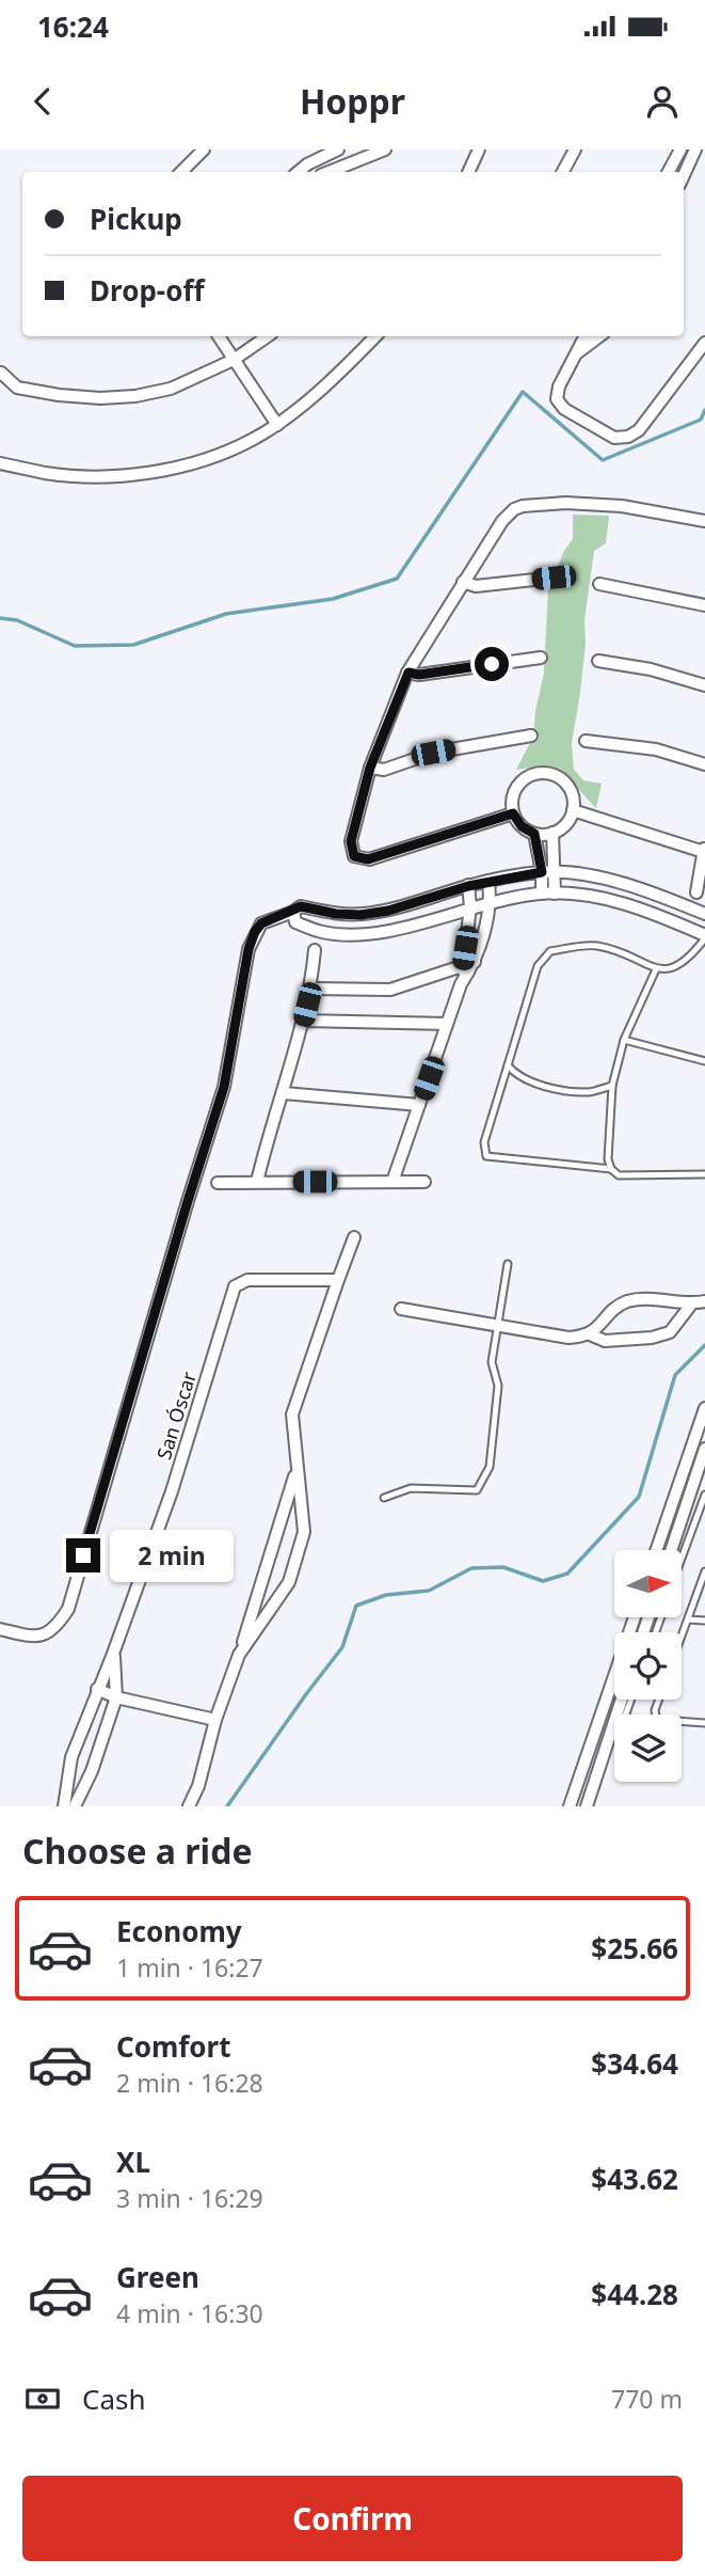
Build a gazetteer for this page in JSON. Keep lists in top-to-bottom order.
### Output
{
  "streets": {
    "street": ["San Óscar"]
  },
  "north": "right",
  "page": {
    "status": "16:24",
    "header": "Hoppr",
    "banner": ["Pickup", "Drop-off"],
    "bubble": "2 min",
    "heading": "Choose a ride",
    "list": [
      {
        "name": "Economy",
        "note": "1 min · 16:27",
        "value": "$25.66"
      },
      {
        "name": "Comfort",
        "note": "2 min · 16:28",
        "value": "$34.64"
      },
      {
        "name": "XL",
        "note": "3 min · 16:29",
        "value": "$43.62"
      },
      {
        "name": "Green",
        "note": "4 min · 16:30",
        "value": "$44.28"
      }
    ],
    "pay": ["Cash", "770 m"],
    "buttons": "Confirm"
  }
}
